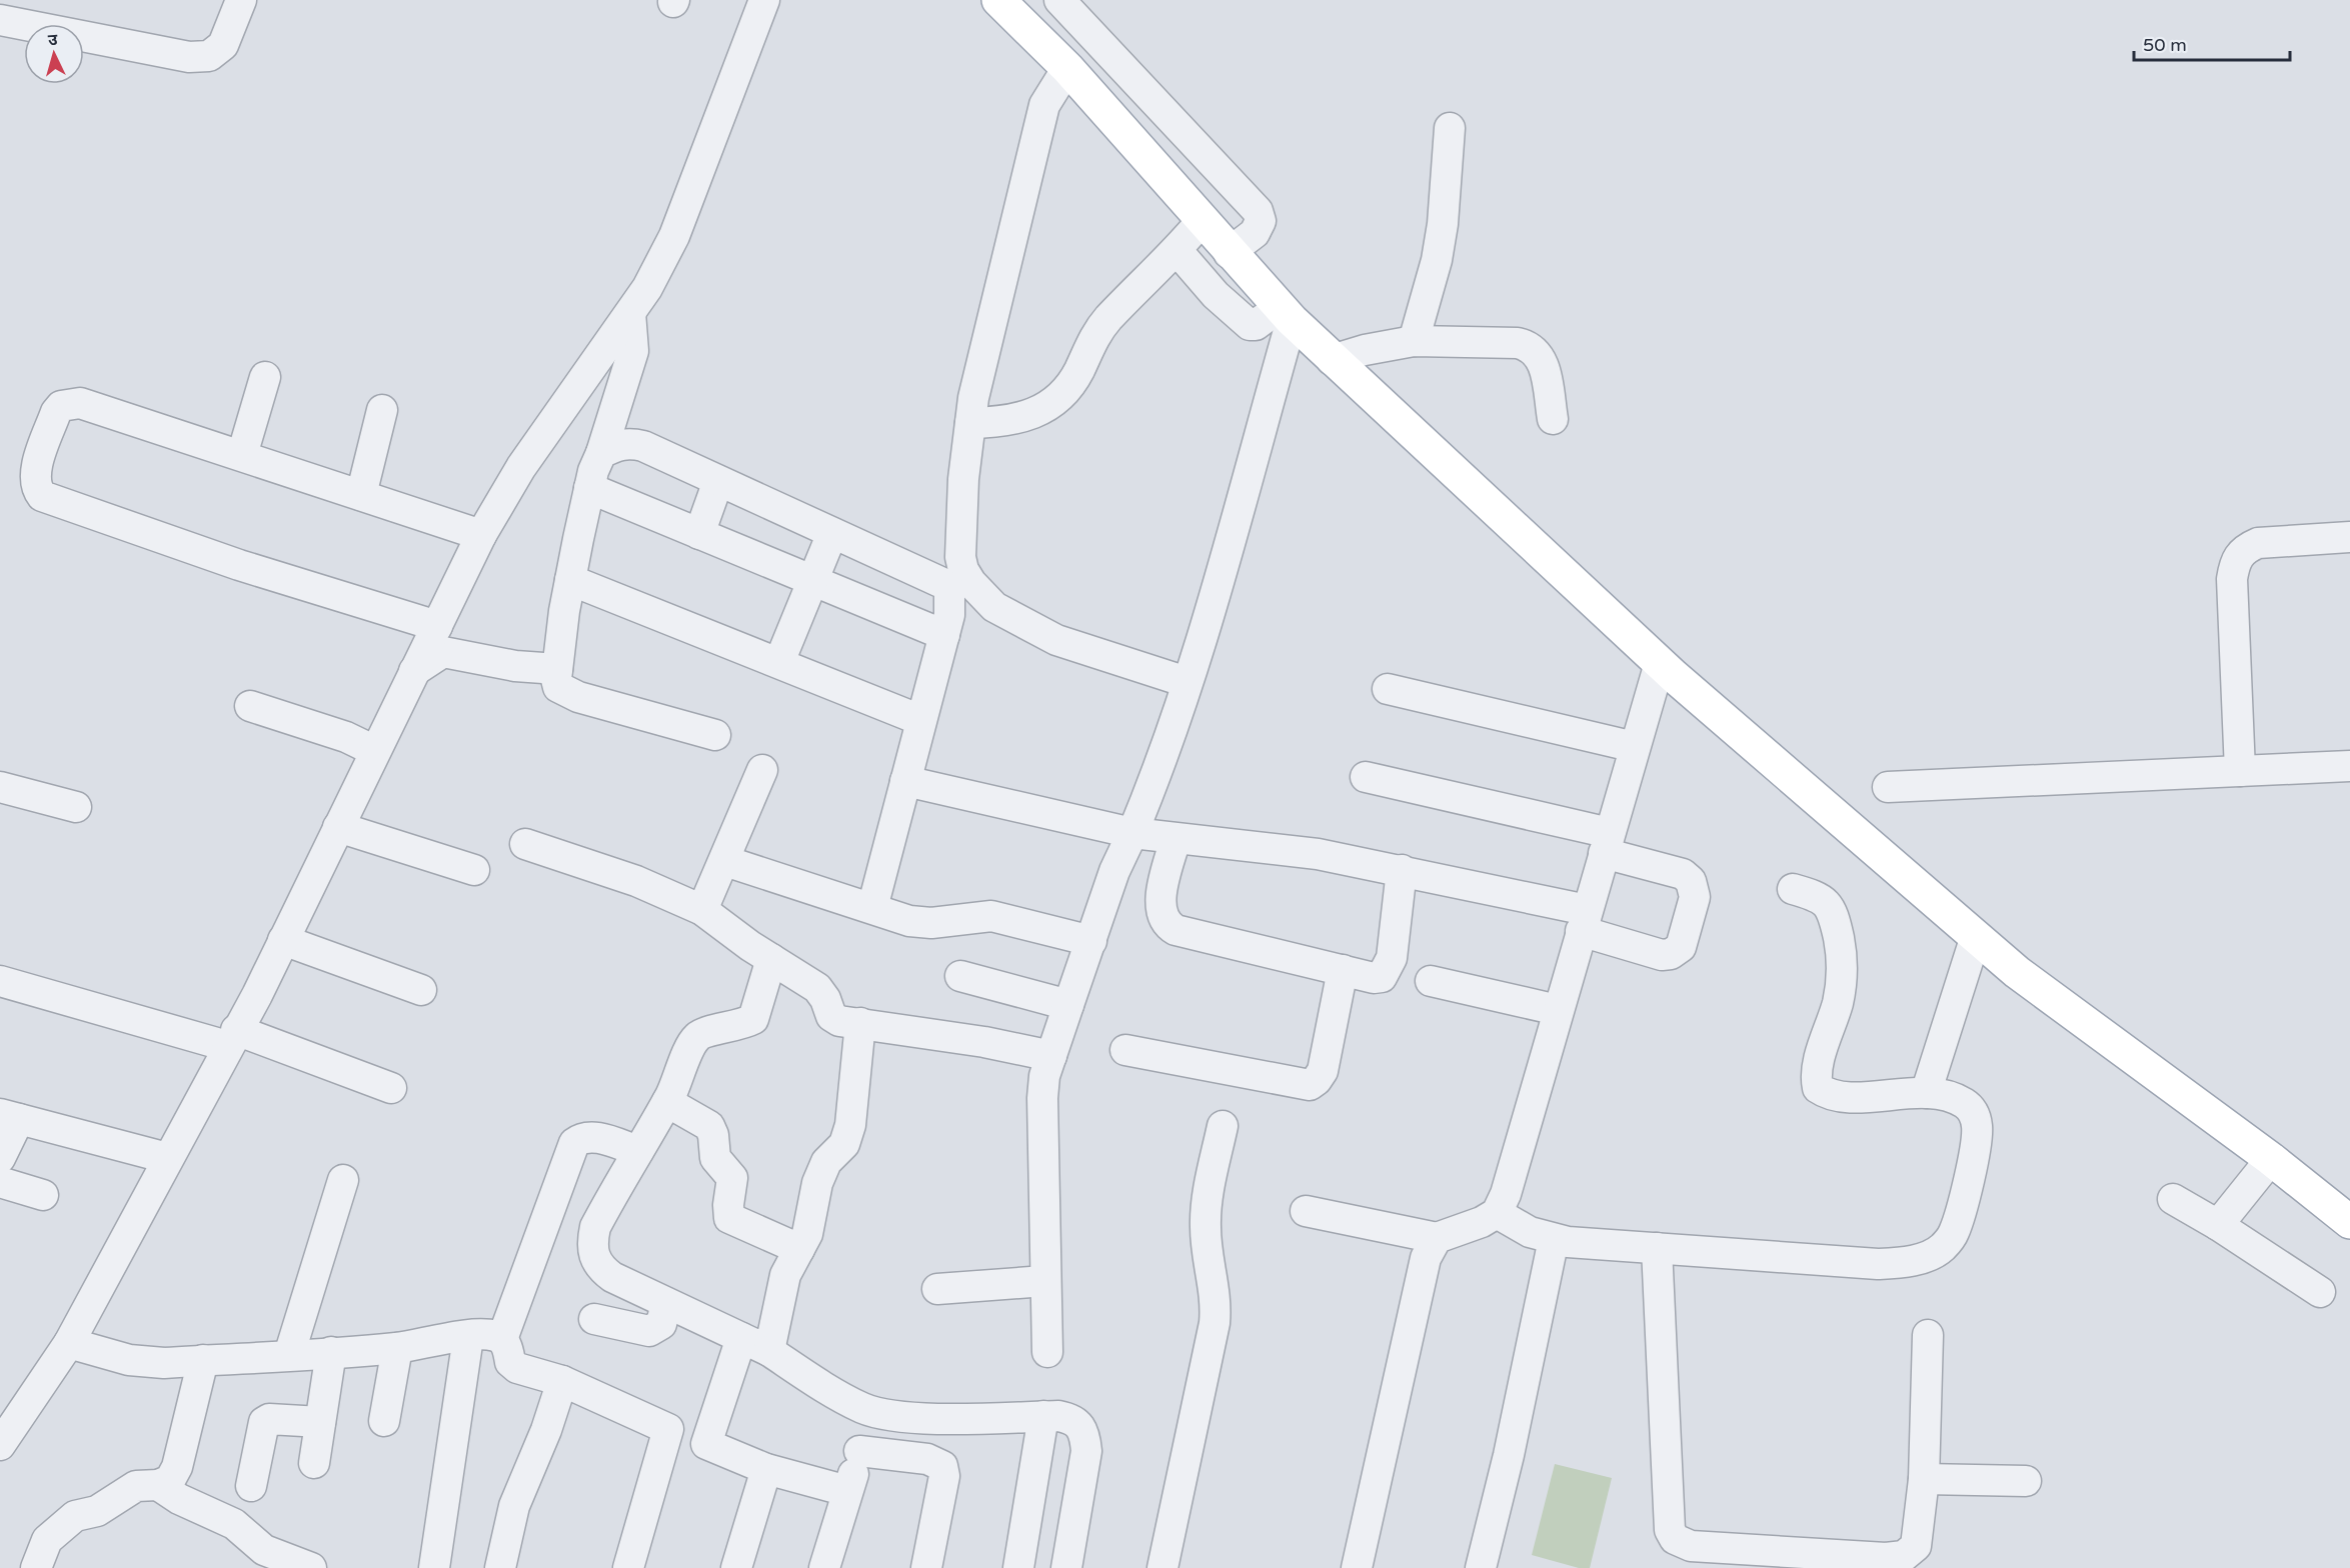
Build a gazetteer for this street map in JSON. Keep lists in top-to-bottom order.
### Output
{
  "scale_bar": "50 m",
  "north": "top"
}
